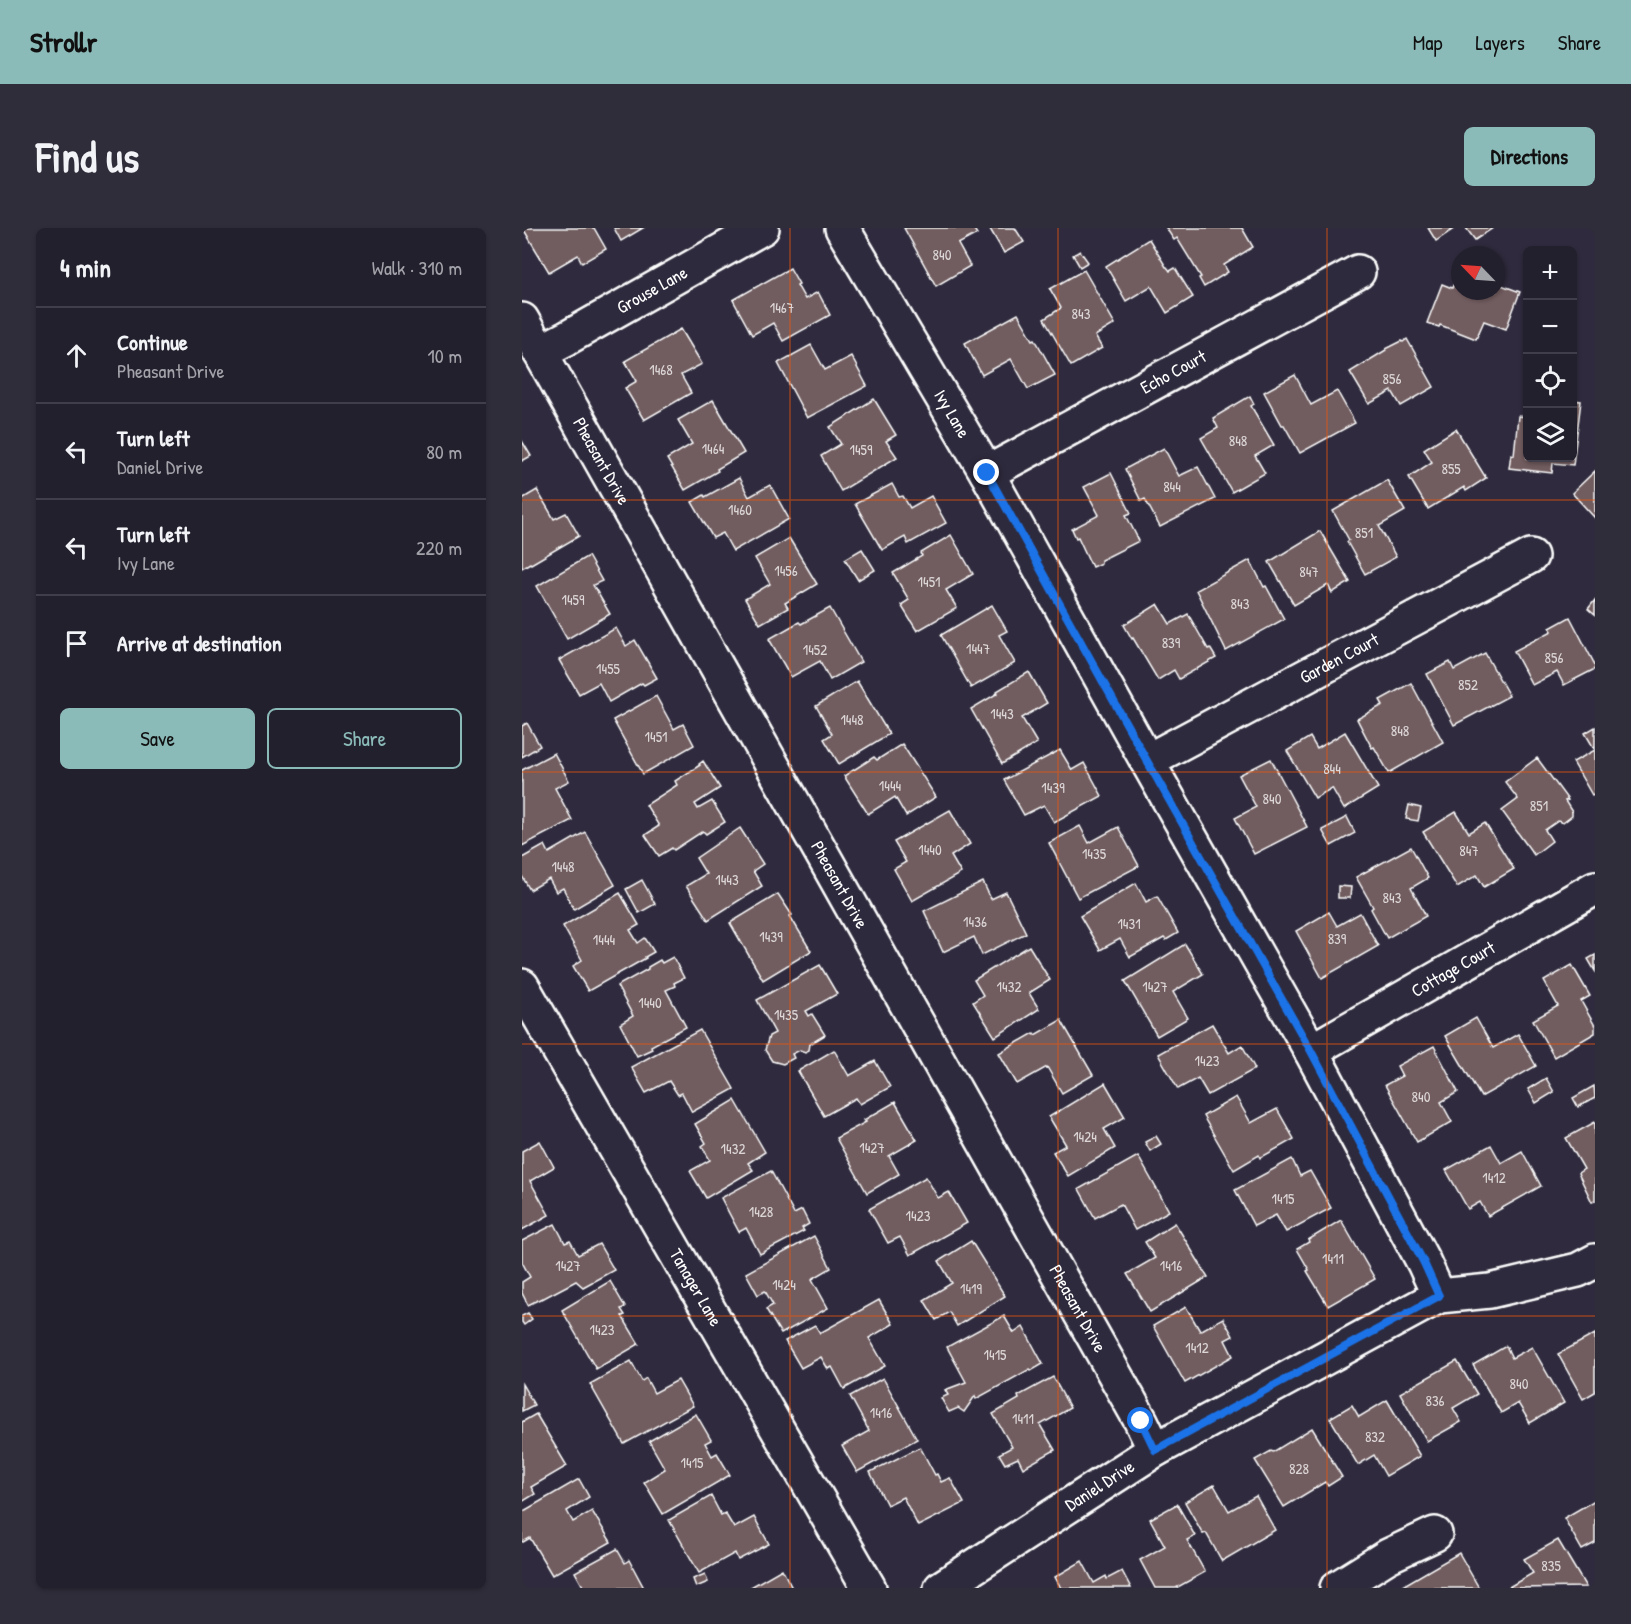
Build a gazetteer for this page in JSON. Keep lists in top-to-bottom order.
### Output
{
  "streets": {
    "street": [
      "Grouse Lane",
      "Echo Court",
      "Ivy Lane",
      "Pheasant Drive",
      "Garden Court",
      "Cottage Court",
      "Tanager Lane",
      "Daniel Drive"
    ]
  },
  "crossings": [
    ["Grouse Lane", "Pheasant Drive"],
    ["Echo Court", "Ivy Lane"],
    ["Ivy Lane", "Garden Court"],
    ["Ivy Lane", "Cottage Court"],
    ["Ivy Lane", "Daniel Drive"],
    ["Pheasant Drive", "Daniel Drive"]
  ],
  "house_numbers": [
    "840",
    "1467",
    "843",
    "1468",
    "856",
    "848",
    "1464",
    "1459",
    "855",
    "844",
    "1460",
    "851",
    "1456",
    "847",
    "1451",
    "1459",
    "843",
    "839",
    "1447",
    "1452",
    "856",
    "1455",
    "852",
    "1443",
    "1448",
    "848",
    "1451",
    "844",
    "1444",
    "1439",
    "840",
    "851",
    "1440",
    "847",
    "1435",
    "1448",
    "1443",
    "843",
    "1436",
    "1431",
    "1439",
    "839",
    "1444",
    "1432",
    "1427",
    "1440",
    "1435",
    "1423",
    "840",
    "1424",
    "1427",
    "1432",
    "1412",
    "1415",
    "1428",
    "1423",
    "1411",
    "1427",
    "1416",
    "1424",
    "1419",
    "1423",
    "1412",
    "1415",
    "840",
    "836",
    "1416",
    "1411",
    "832",
    "1415",
    "828",
    "835"
  ],
  "north": "top left",
  "page": {
    "header": "Strollr",
    "nav": ["Map", "Layers", "Share"],
    "buttons": [
      "Directions",
      ["Save", "Share"]
    ],
    "title": "Find us",
    "heading": ["4 min", "Walk · 310 m"],
    "map_buttons": ["+", "−"],
    "list": [
      ["Continue", "Pheasant Drive", "10 m"],
      ["Turn left", "Daniel Drive", "80 m"],
      ["Turn left", "Ivy Lane", "220 m"],
      "Arrive at destination"
    ]
  }
}
